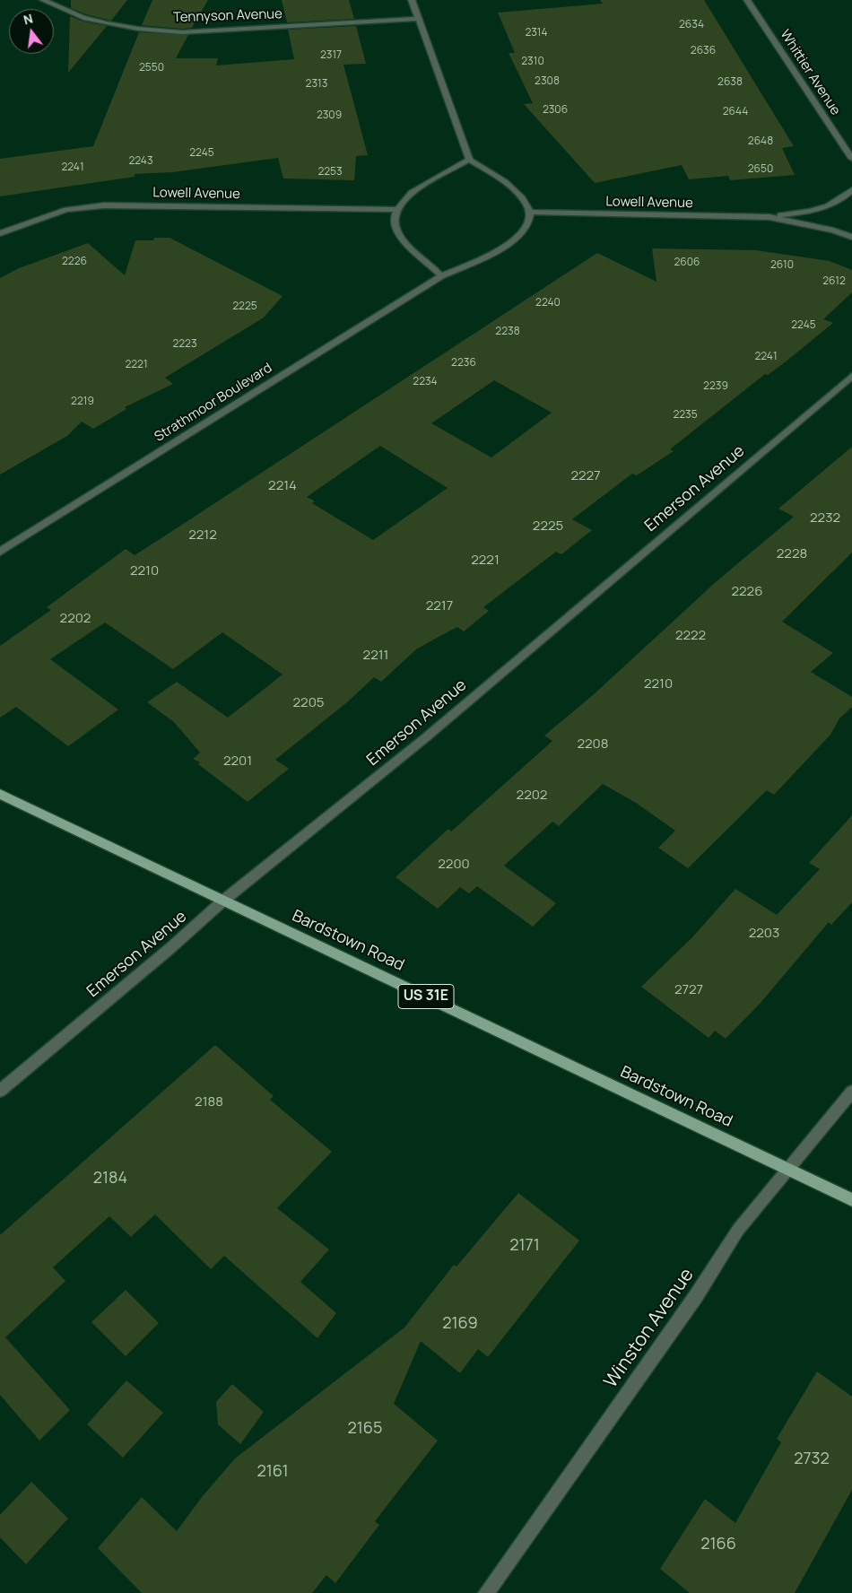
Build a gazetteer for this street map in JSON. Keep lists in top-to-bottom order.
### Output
{
  "streets": {
    "main road": ["Bardstown Road", "US 31E"],
    "street": [
      "Tennyson Avenue",
      "Whittier Avenue",
      "Lowell Avenue",
      "Strathmoor Boulevard",
      "Emerson Avenue",
      "Winston Avenue"
    ]
  },
  "crossings": [
    ["Lowell Avenue", "Strathmoor Boulevard"],
    ["Emerson Avenue", "Bardstown Road"],
    ["Bardstown Road", "Winston Avenue"]
  ],
  "house_numbers": [
    "2634",
    "2314",
    "2636",
    "2317",
    "2310",
    "2550",
    "2308",
    "2638",
    "2313",
    "2306",
    "2644",
    "2309",
    "2648",
    "2245",
    "2243",
    "2241",
    "2650",
    "2253",
    "2226",
    "2606",
    "2610",
    "2612",
    "2240",
    "2225",
    "2245",
    "2238",
    "2223",
    "2241",
    "2236",
    "2221",
    "2234",
    "2239",
    "2219",
    "2235",
    "2227",
    "2214",
    "2232",
    "2225",
    "2212",
    "2228",
    "2221",
    "2210",
    "2226",
    "2217",
    "2202",
    "2222",
    "2211",
    "2210",
    "2205",
    "2208",
    "2201",
    "2202",
    "2200",
    "2203",
    "2727",
    "2188",
    "2184",
    "2171",
    "2169",
    "2165",
    "2732",
    "2161",
    "2166"
  ],
  "north": "top"
}
